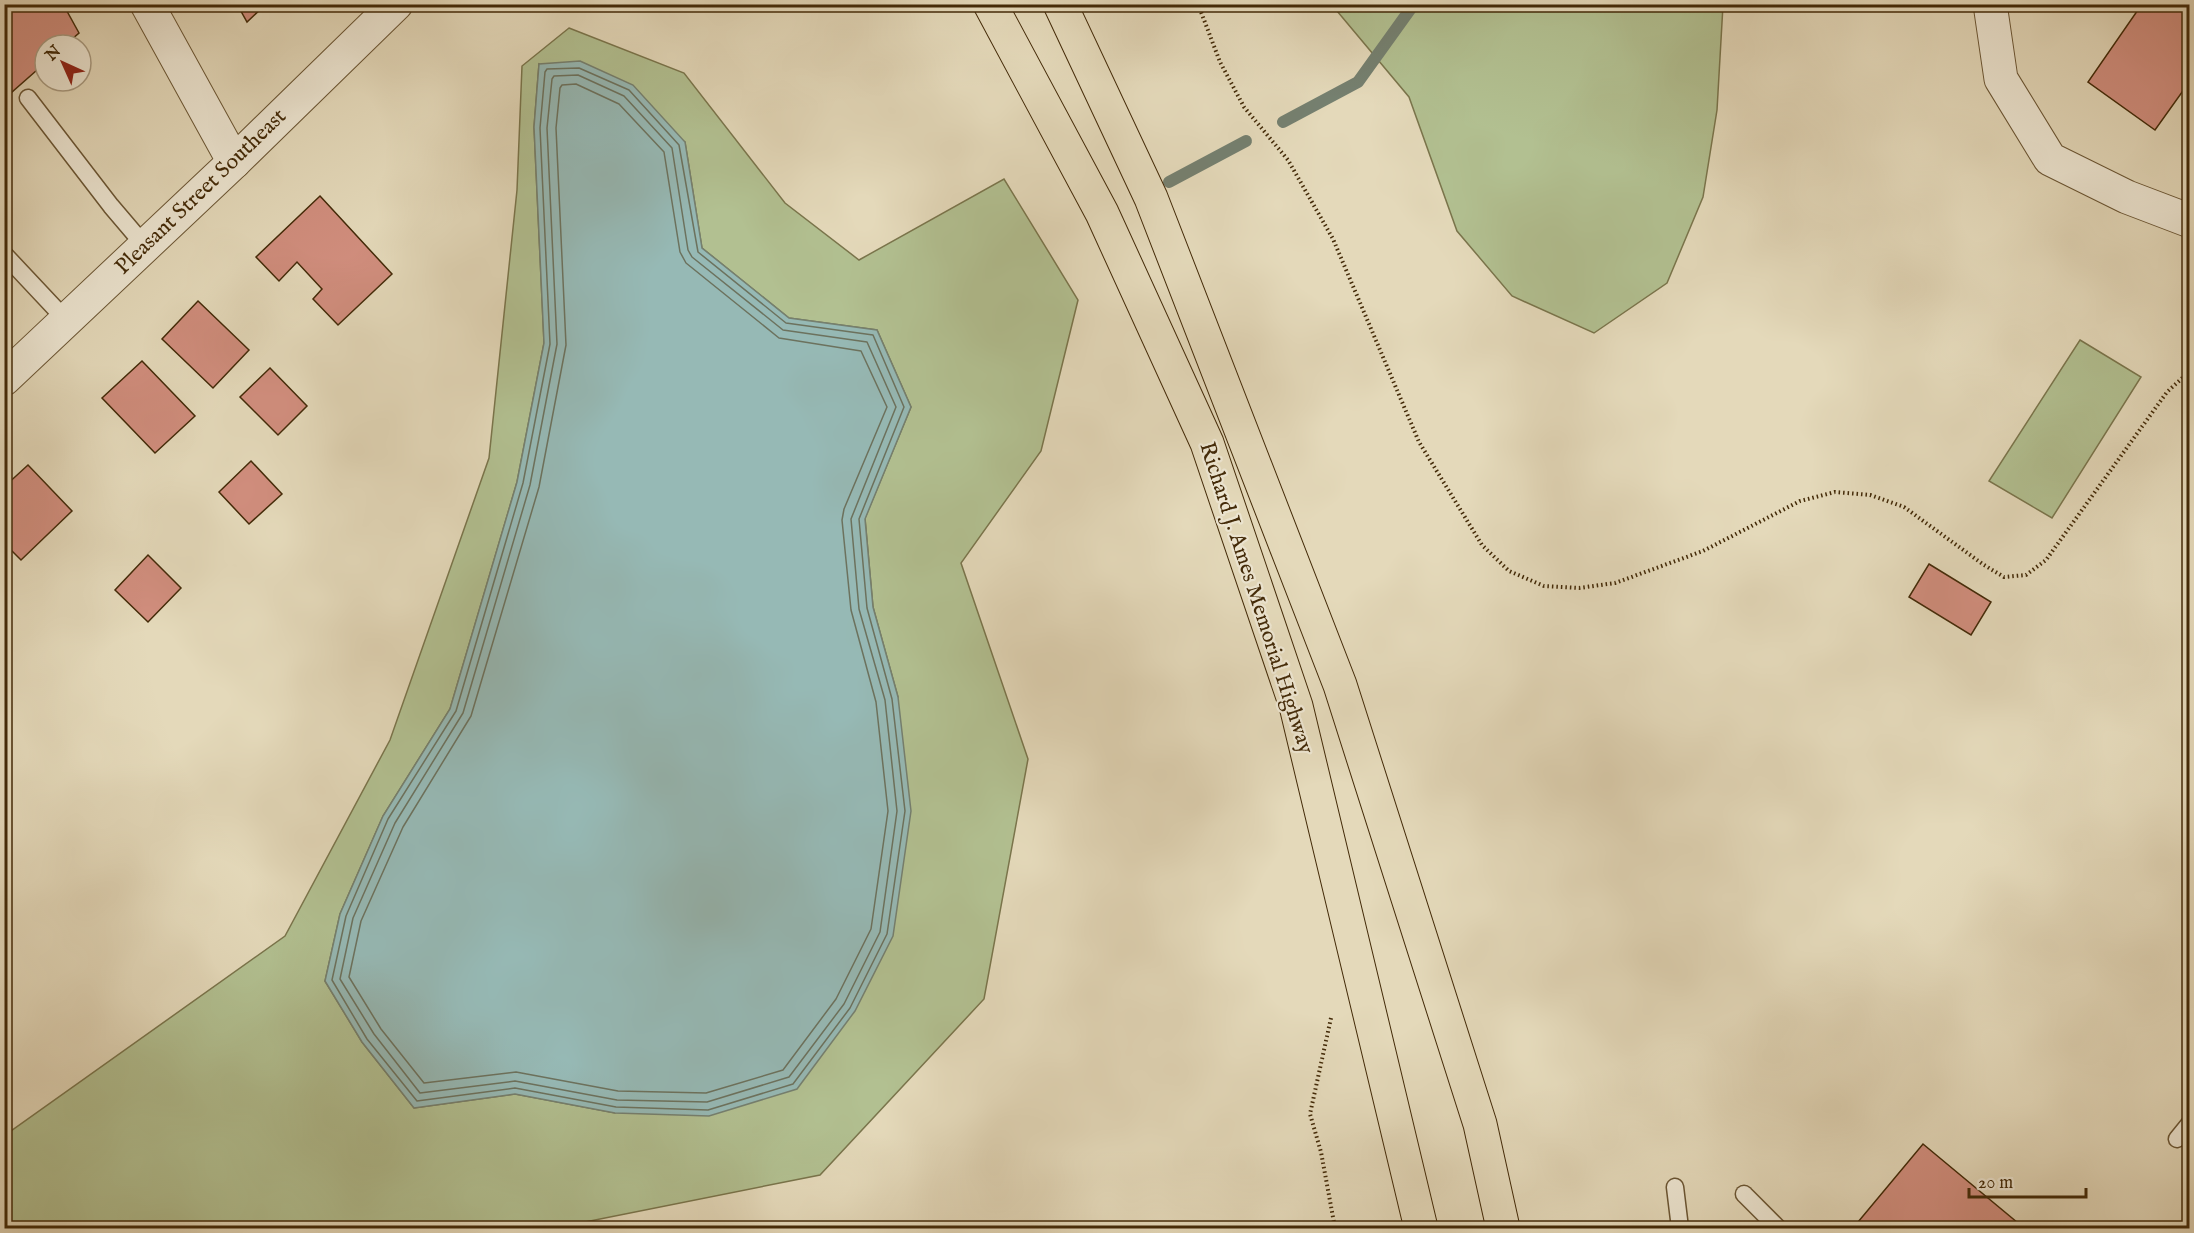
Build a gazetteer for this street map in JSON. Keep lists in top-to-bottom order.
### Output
{
  "streets": {
    "main road": ["Richard J. Ames Memorial Highway"],
    "street": ["Pleasant Street Southeast"]
  },
  "scale_bar": "20 m",
  "north": "top left"
}
